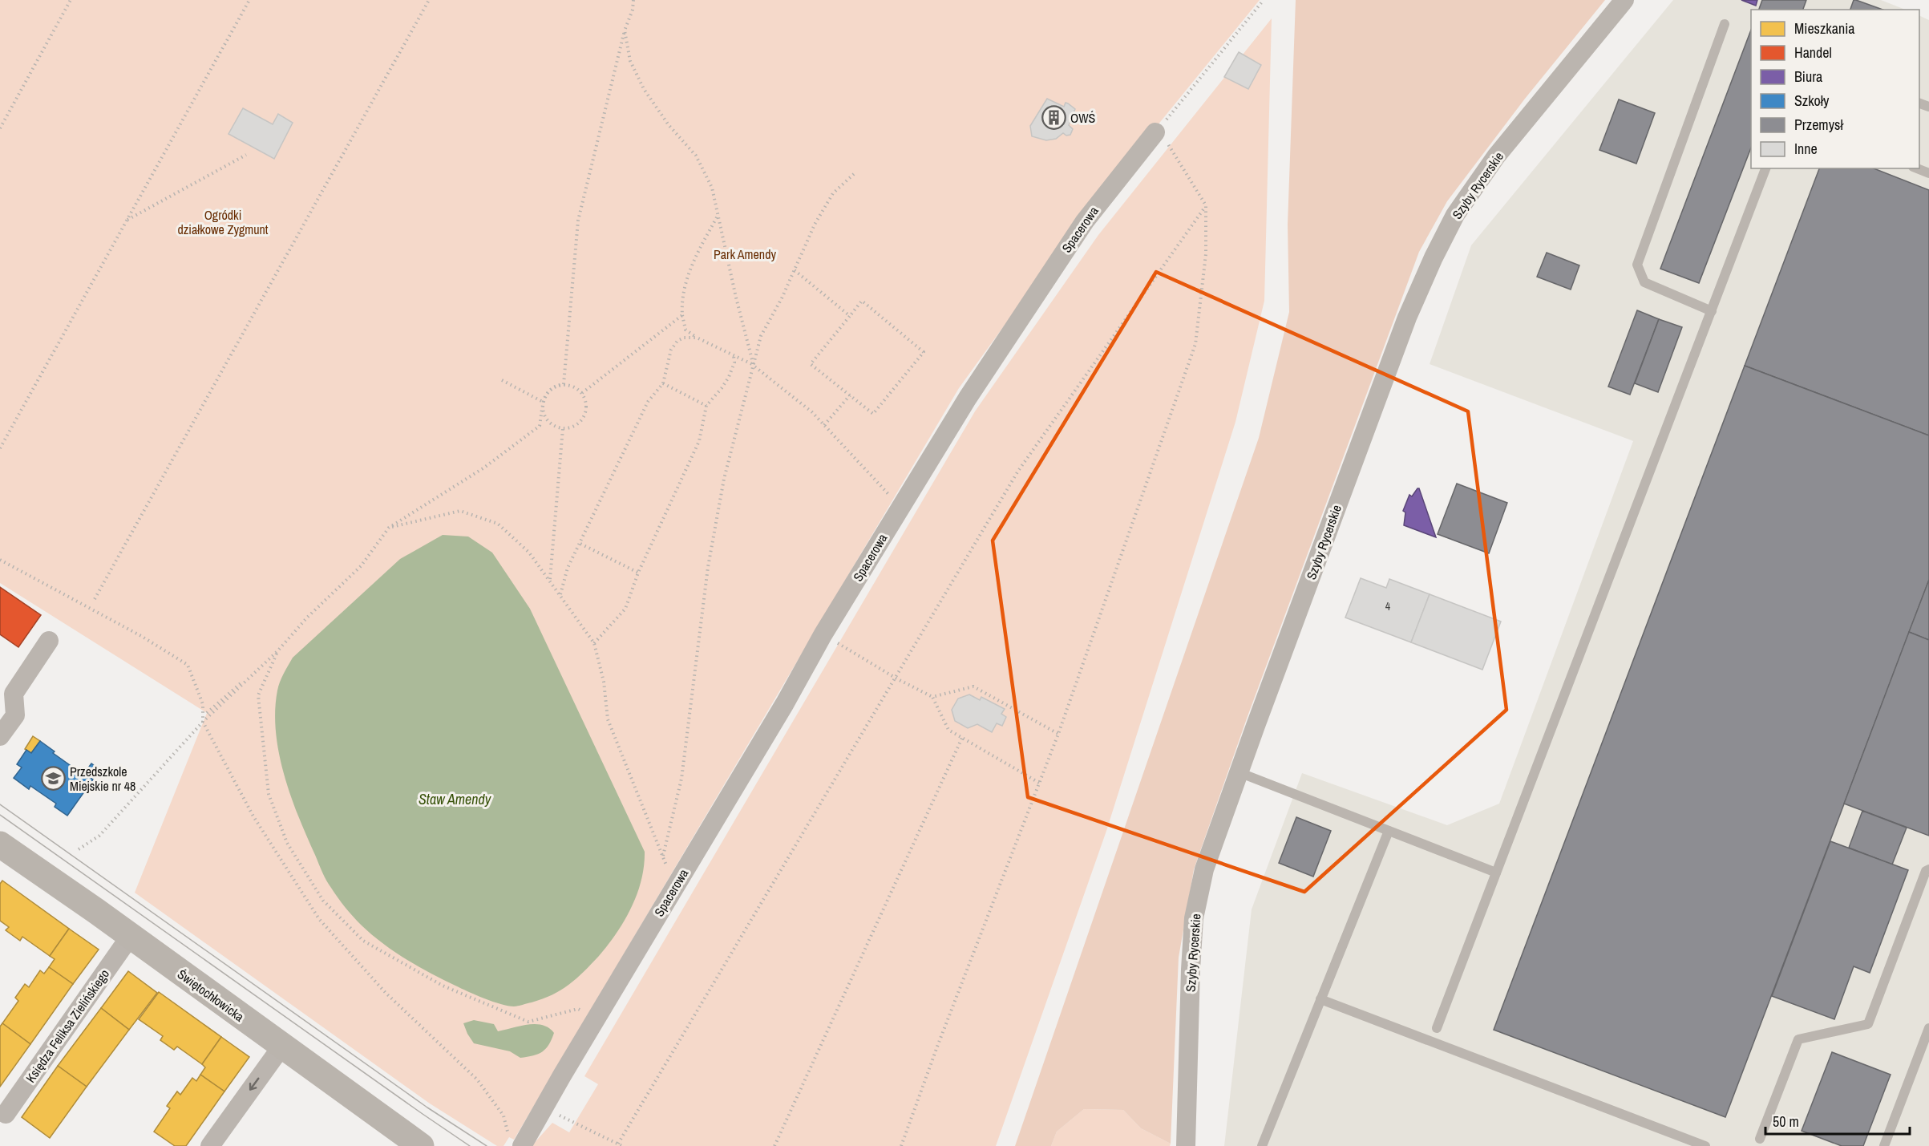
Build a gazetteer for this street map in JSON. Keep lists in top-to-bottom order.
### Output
{
  "streets": {
    "main road": ["Świętochłowicka"],
    "street": ["Szyby Rycerskie", "Spacerowa", "Księdza Feliksa Zielińskiego"]
  },
  "crossings": [
    ["Świętochłowicka", "Księdza Feliksa Zielińskiego"]
  ],
  "water": ["Staw Amendy"],
  "parks": ["Ogródki działkowe Zygmunt", "Park Amendy"],
  "places": {
    "building": ["OWŚ"],
    "school or university": ["Przedszkole Miejskie nr 48"]
  },
  "house_numbers": ["4"],
  "legend": [
    "Mieszkania",
    "Handel",
    "Biura",
    "Szkoły",
    "Przemysł",
    "Inne"
  ],
  "scale_bar": "50 m"
}
